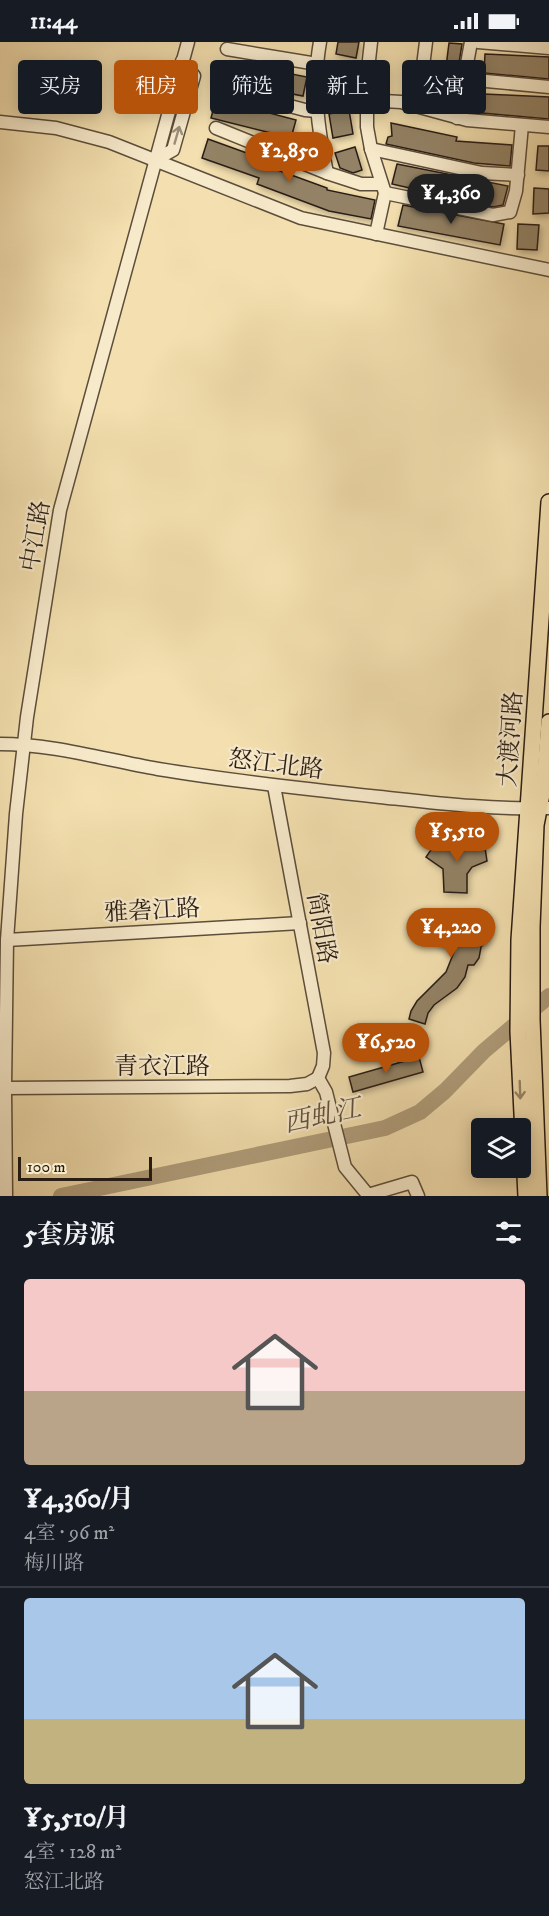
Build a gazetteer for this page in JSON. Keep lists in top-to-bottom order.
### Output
{
  "streets": {
    "main road": ["大渡河路"],
    "street": [
      "中江路",
      "怒江北路",
      "雅砻江路",
      "简阳路",
      "青衣江路"
    ]
  },
  "crossings": [
    ["中江路", "怒江北路"],
    ["中江路", "雅砻江路"],
    ["中江路", "青衣江路"],
    ["大渡河路", "怒江北路"],
    ["怒江北路", "简阳路"],
    ["雅砻江路", "简阳路"],
    ["简阳路", "青衣江路"]
  ],
  "water": ["西虬江"],
  "scale_bar": "100 m",
  "page": {
    "status": "11:44",
    "chip": [
      "买房",
      "租房",
      "筛选",
      "新上",
      "公寓"
    ],
    "price": [
      "¥2,850",
      "¥4,360",
      "¥5,510",
      "¥4,220",
      "¥6,520"
    ],
    "scale": "100 m",
    "heading": "5套房源",
    "list": [
      {
        "name": "¥4,360/月",
        "note": "4室 · 96 m² · 梅川路"
      },
      {
        "name": "¥5,510/月",
        "note": "4室 · 128 m² · 怒江北路"
      }
    ]
  }
}
